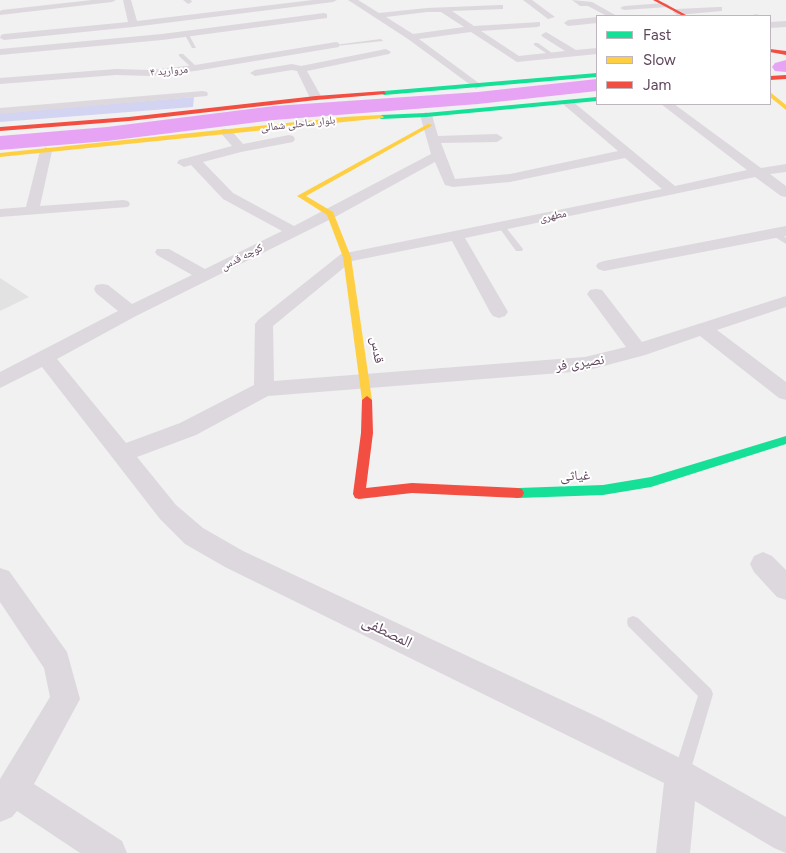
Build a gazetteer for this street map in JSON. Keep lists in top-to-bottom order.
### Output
{
  "streets": {
    "main road": ["بلوار ساحلی شمالی", "قدس", "غیاثی"],
    "street": [
      "مروارید ۴",
      "مطهری",
      "کوچه قدس",
      "نصیری فر",
      "المصطفی"
    ]
  },
  "crossings": [
    ["مطهری", "قدس"],
    ["کوچه قدس", "قدس"],
    ["کوچه قدس", "المصطفی"],
    ["قدس", "نصیری فر"],
    ["قدس", "غیاثی"]
  ],
  "legend": ["Fast", "Slow", "Jam"]
}
